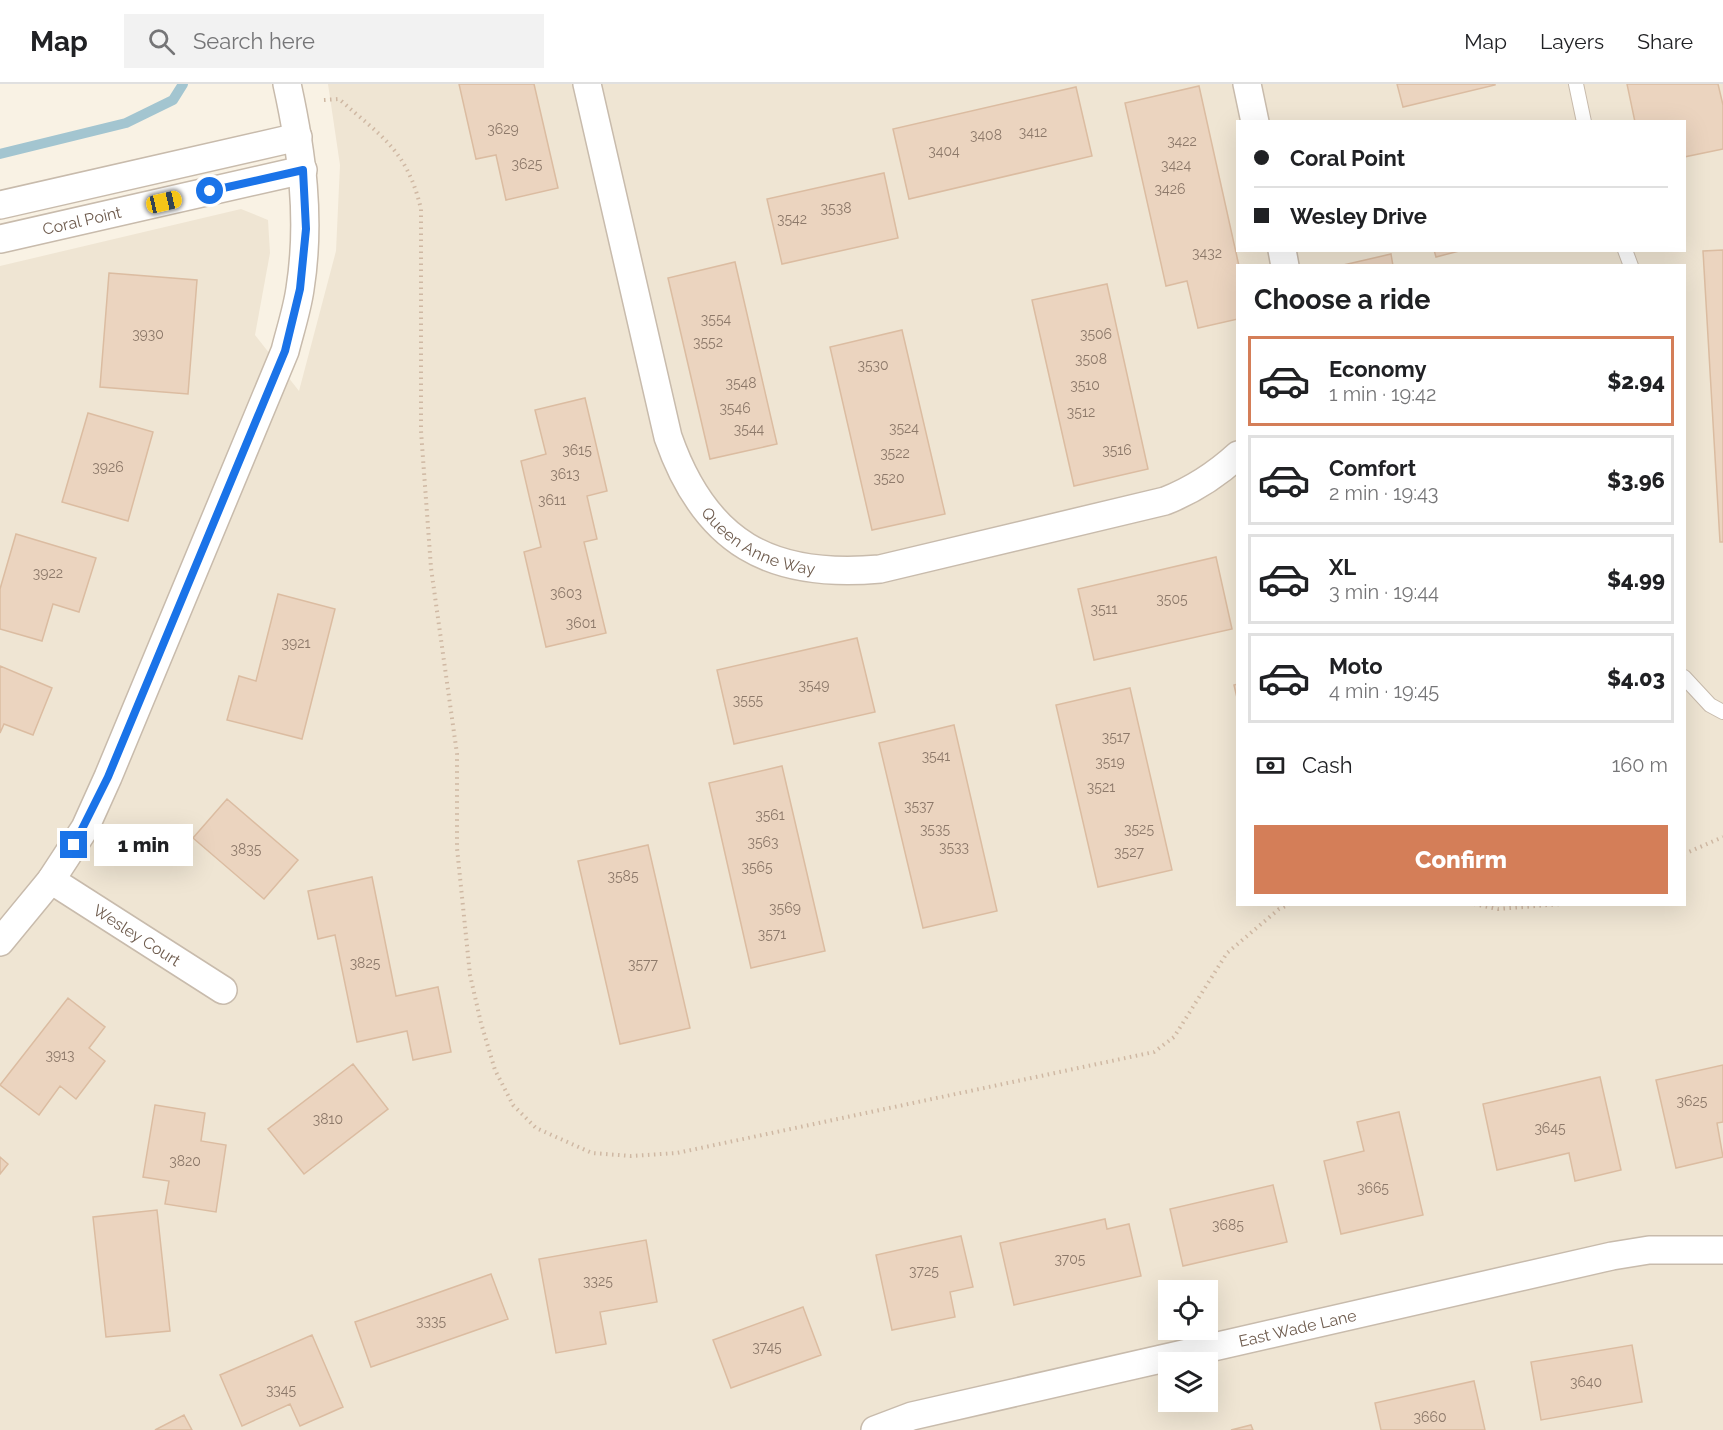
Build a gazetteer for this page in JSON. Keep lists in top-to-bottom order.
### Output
{
  "streets": {
    "street": [
      "Coral Point",
      "Queen Anne Way",
      "Wesley Court",
      "East Wade Lane"
    ]
  },
  "house_numbers": [
    "3629",
    "3412",
    "3408",
    "3422",
    "3404",
    "3625",
    "3424",
    "3426",
    "3538",
    "3542",
    "3432",
    "3554",
    "3930",
    "3506",
    "3552",
    "3508",
    "3530",
    "3548",
    "3510",
    "3546",
    "3512",
    "3524",
    "3544",
    "3615",
    "3516",
    "3522",
    "3926",
    "3613",
    "3520",
    "3611",
    "3922",
    "3603",
    "3505",
    "3511",
    "3601",
    "3921",
    "3549",
    "3555",
    "3517",
    "3541",
    "3519",
    "3521",
    "3537",
    "3561",
    "3535",
    "3525",
    "3563",
    "3533",
    "3835",
    "3527",
    "3565",
    "3585",
    "3569",
    "3571",
    "3825",
    "3577",
    "3913",
    "3625",
    "3810",
    "3645",
    "3820",
    "3665",
    "3685",
    "3705",
    "3725",
    "3325",
    "3335",
    "3745",
    "3640",
    "3345",
    "3660"
  ],
  "page": {
    "header": "Map",
    "search": "Search here",
    "nav": ["Map", "Layers", "Share"],
    "banner": ["Coral Point", "Wesley Drive"],
    "heading": "Choose a ride",
    "list": [
      {
        "name": "Economy",
        "note": "1 min · 19:42",
        "value": "$2.94"
      },
      {
        "name": "Comfort",
        "note": "2 min · 19:43",
        "value": "$3.96"
      },
      {
        "name": "XL",
        "note": "3 min · 19:44",
        "value": "$4.99"
      },
      {
        "name": "Moto",
        "note": "4 min · 19:45",
        "value": "$4.03"
      }
    ],
    "pay": ["Cash", "160 m"],
    "buttons": "Confirm",
    "bubble": "1 min"
  }
}
